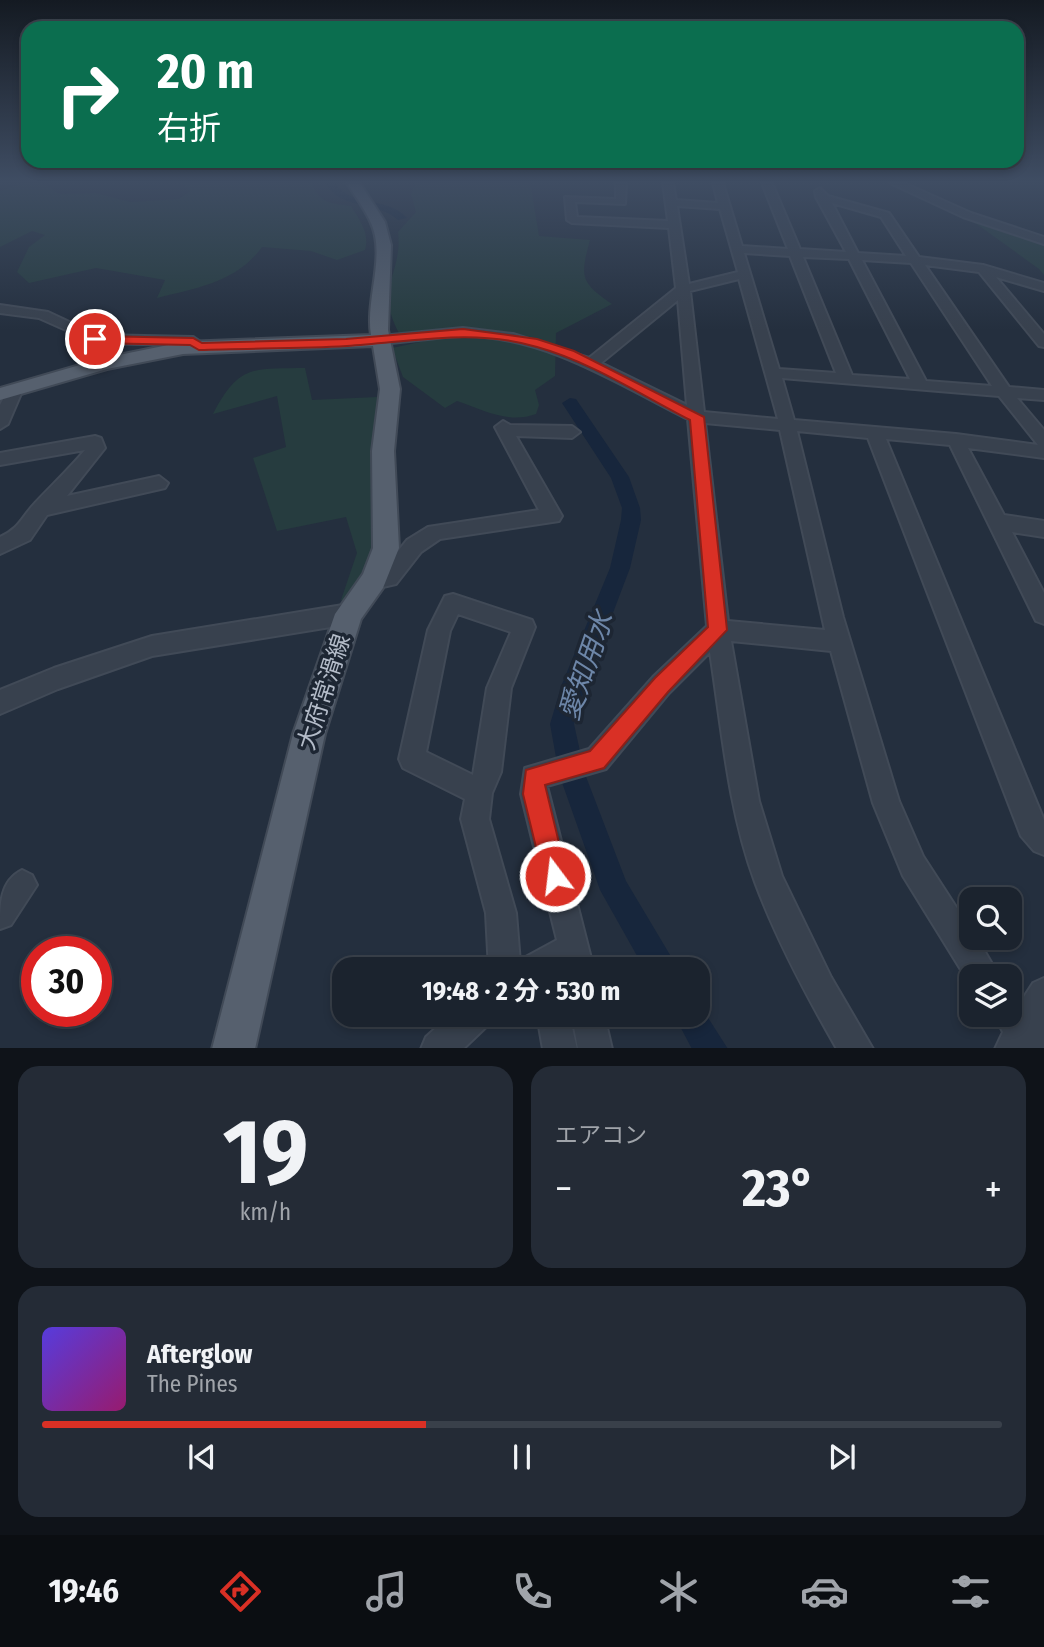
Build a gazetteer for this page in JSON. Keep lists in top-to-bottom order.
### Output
{
  "streets": {
    "main road": ["大府常滑線"]
  },
  "water": ["愛知用水"],
  "page": {
    "turn": ["20 m", "右折"],
    "limit": "30",
    "trip": "19:48 · 2 分 · 530 m",
    "tile": [
      ["19", "km/h"],
      "エアコン"
    ],
    "heat": ["−", "23°", "+"],
    "song": ["Afterglow", "The Pines"],
    "tabs": "19:46"
  }
}
